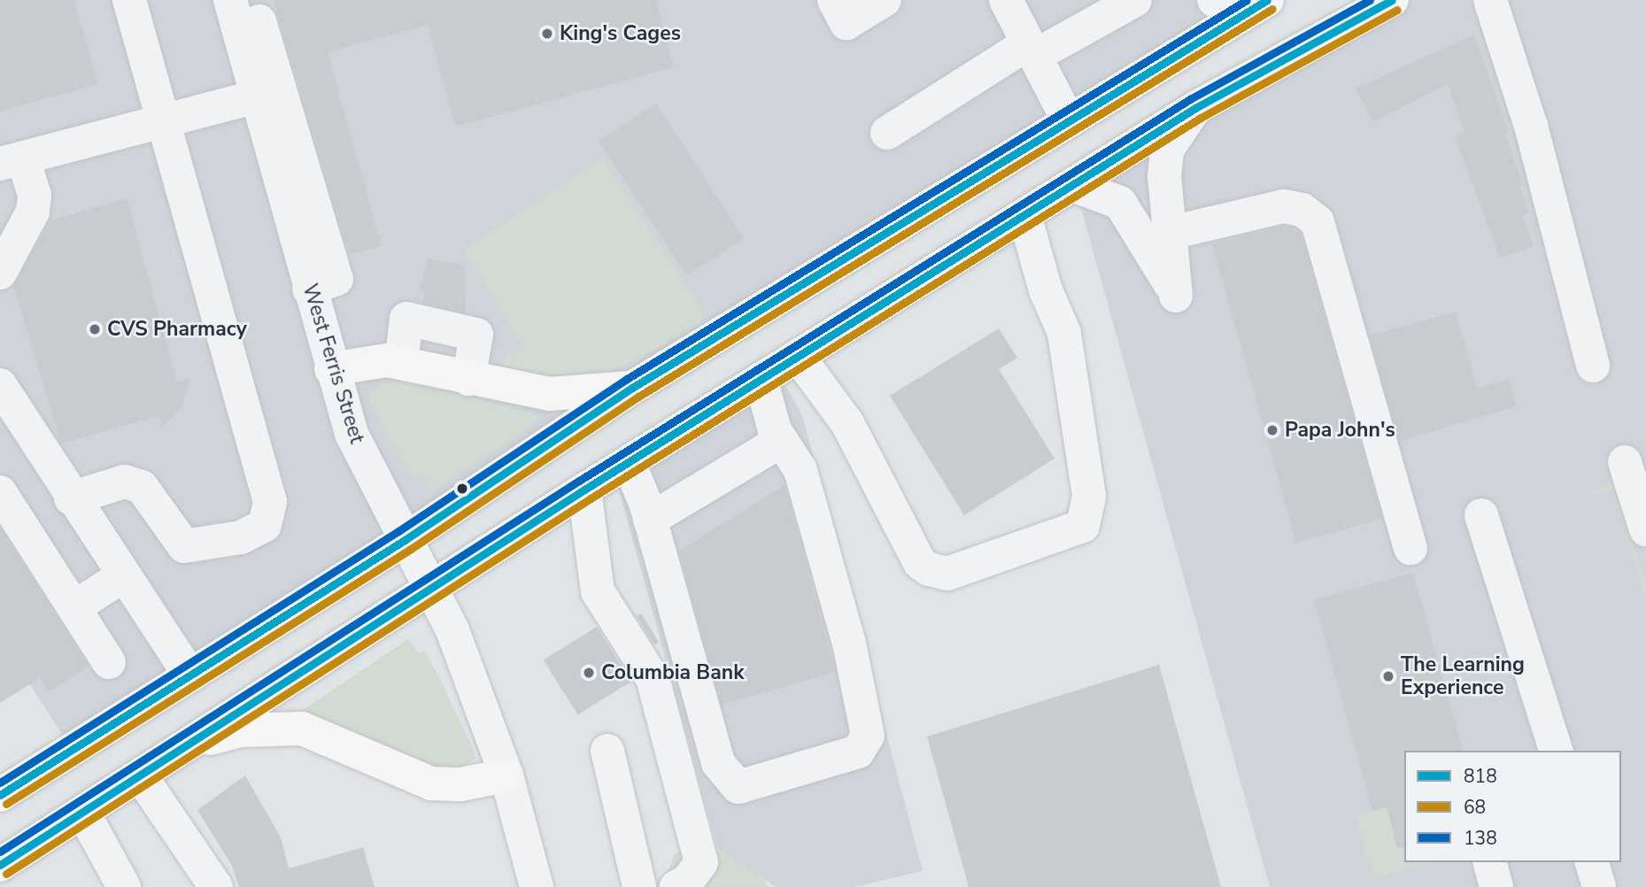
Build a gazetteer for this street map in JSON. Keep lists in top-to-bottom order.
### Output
{
  "streets": {
    "street": ["West Ferris Street"]
  },
  "places": [
    "King's Cages",
    "CVS Pharmacy",
    "Papa John's",
    "Columbia Bank",
    "The Learning Experience"
  ],
  "lines": ["transit line 818", "transit line 138", "transit line 68"],
  "legend": ["818", "68", "138"]
}
